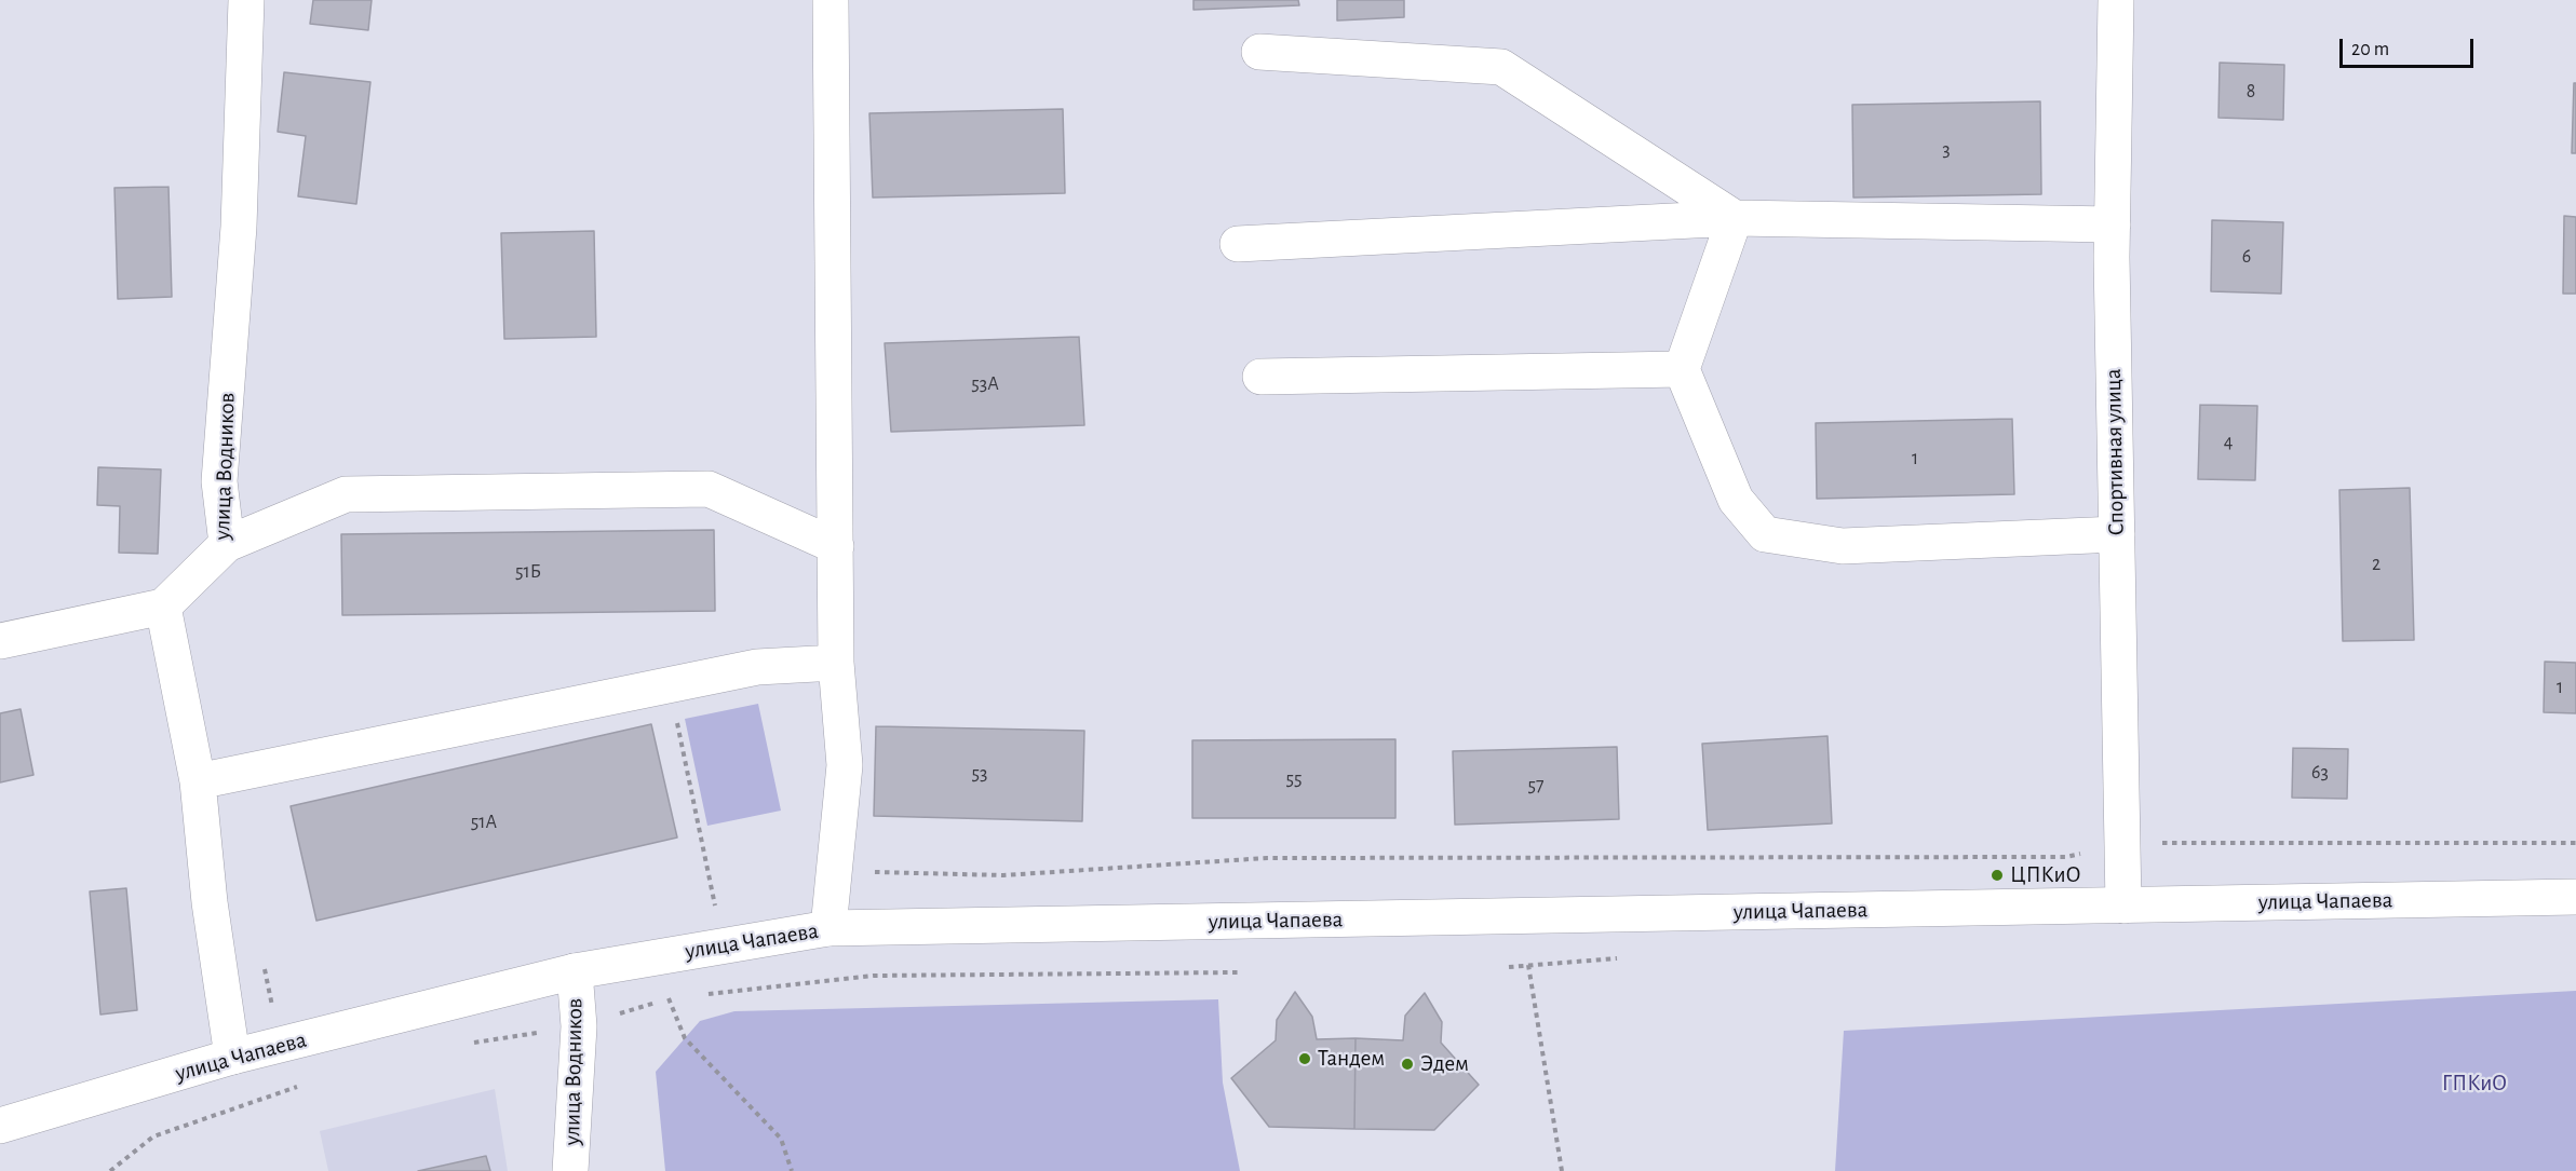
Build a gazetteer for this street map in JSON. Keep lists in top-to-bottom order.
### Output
{
  "streets": {
    "main road": ["Спортивная улица", "улица Водников", "улица Чапаева"]
  },
  "crossings": [
    ["Спортивная улица", "улица Чапаева"],
    ["улица Водников", "улица Чапаева"]
  ],
  "parks": ["ГПКиО"],
  "places": ["ЦПКиО", "Тандем", "Эдем"],
  "house_numbers": [
    "8",
    "3",
    "6",
    "53А",
    "4",
    "1",
    "2",
    "51Б",
    "1",
    "63",
    "53",
    "55",
    "57",
    "51А"
  ],
  "scale_bar": "20 m"
}
